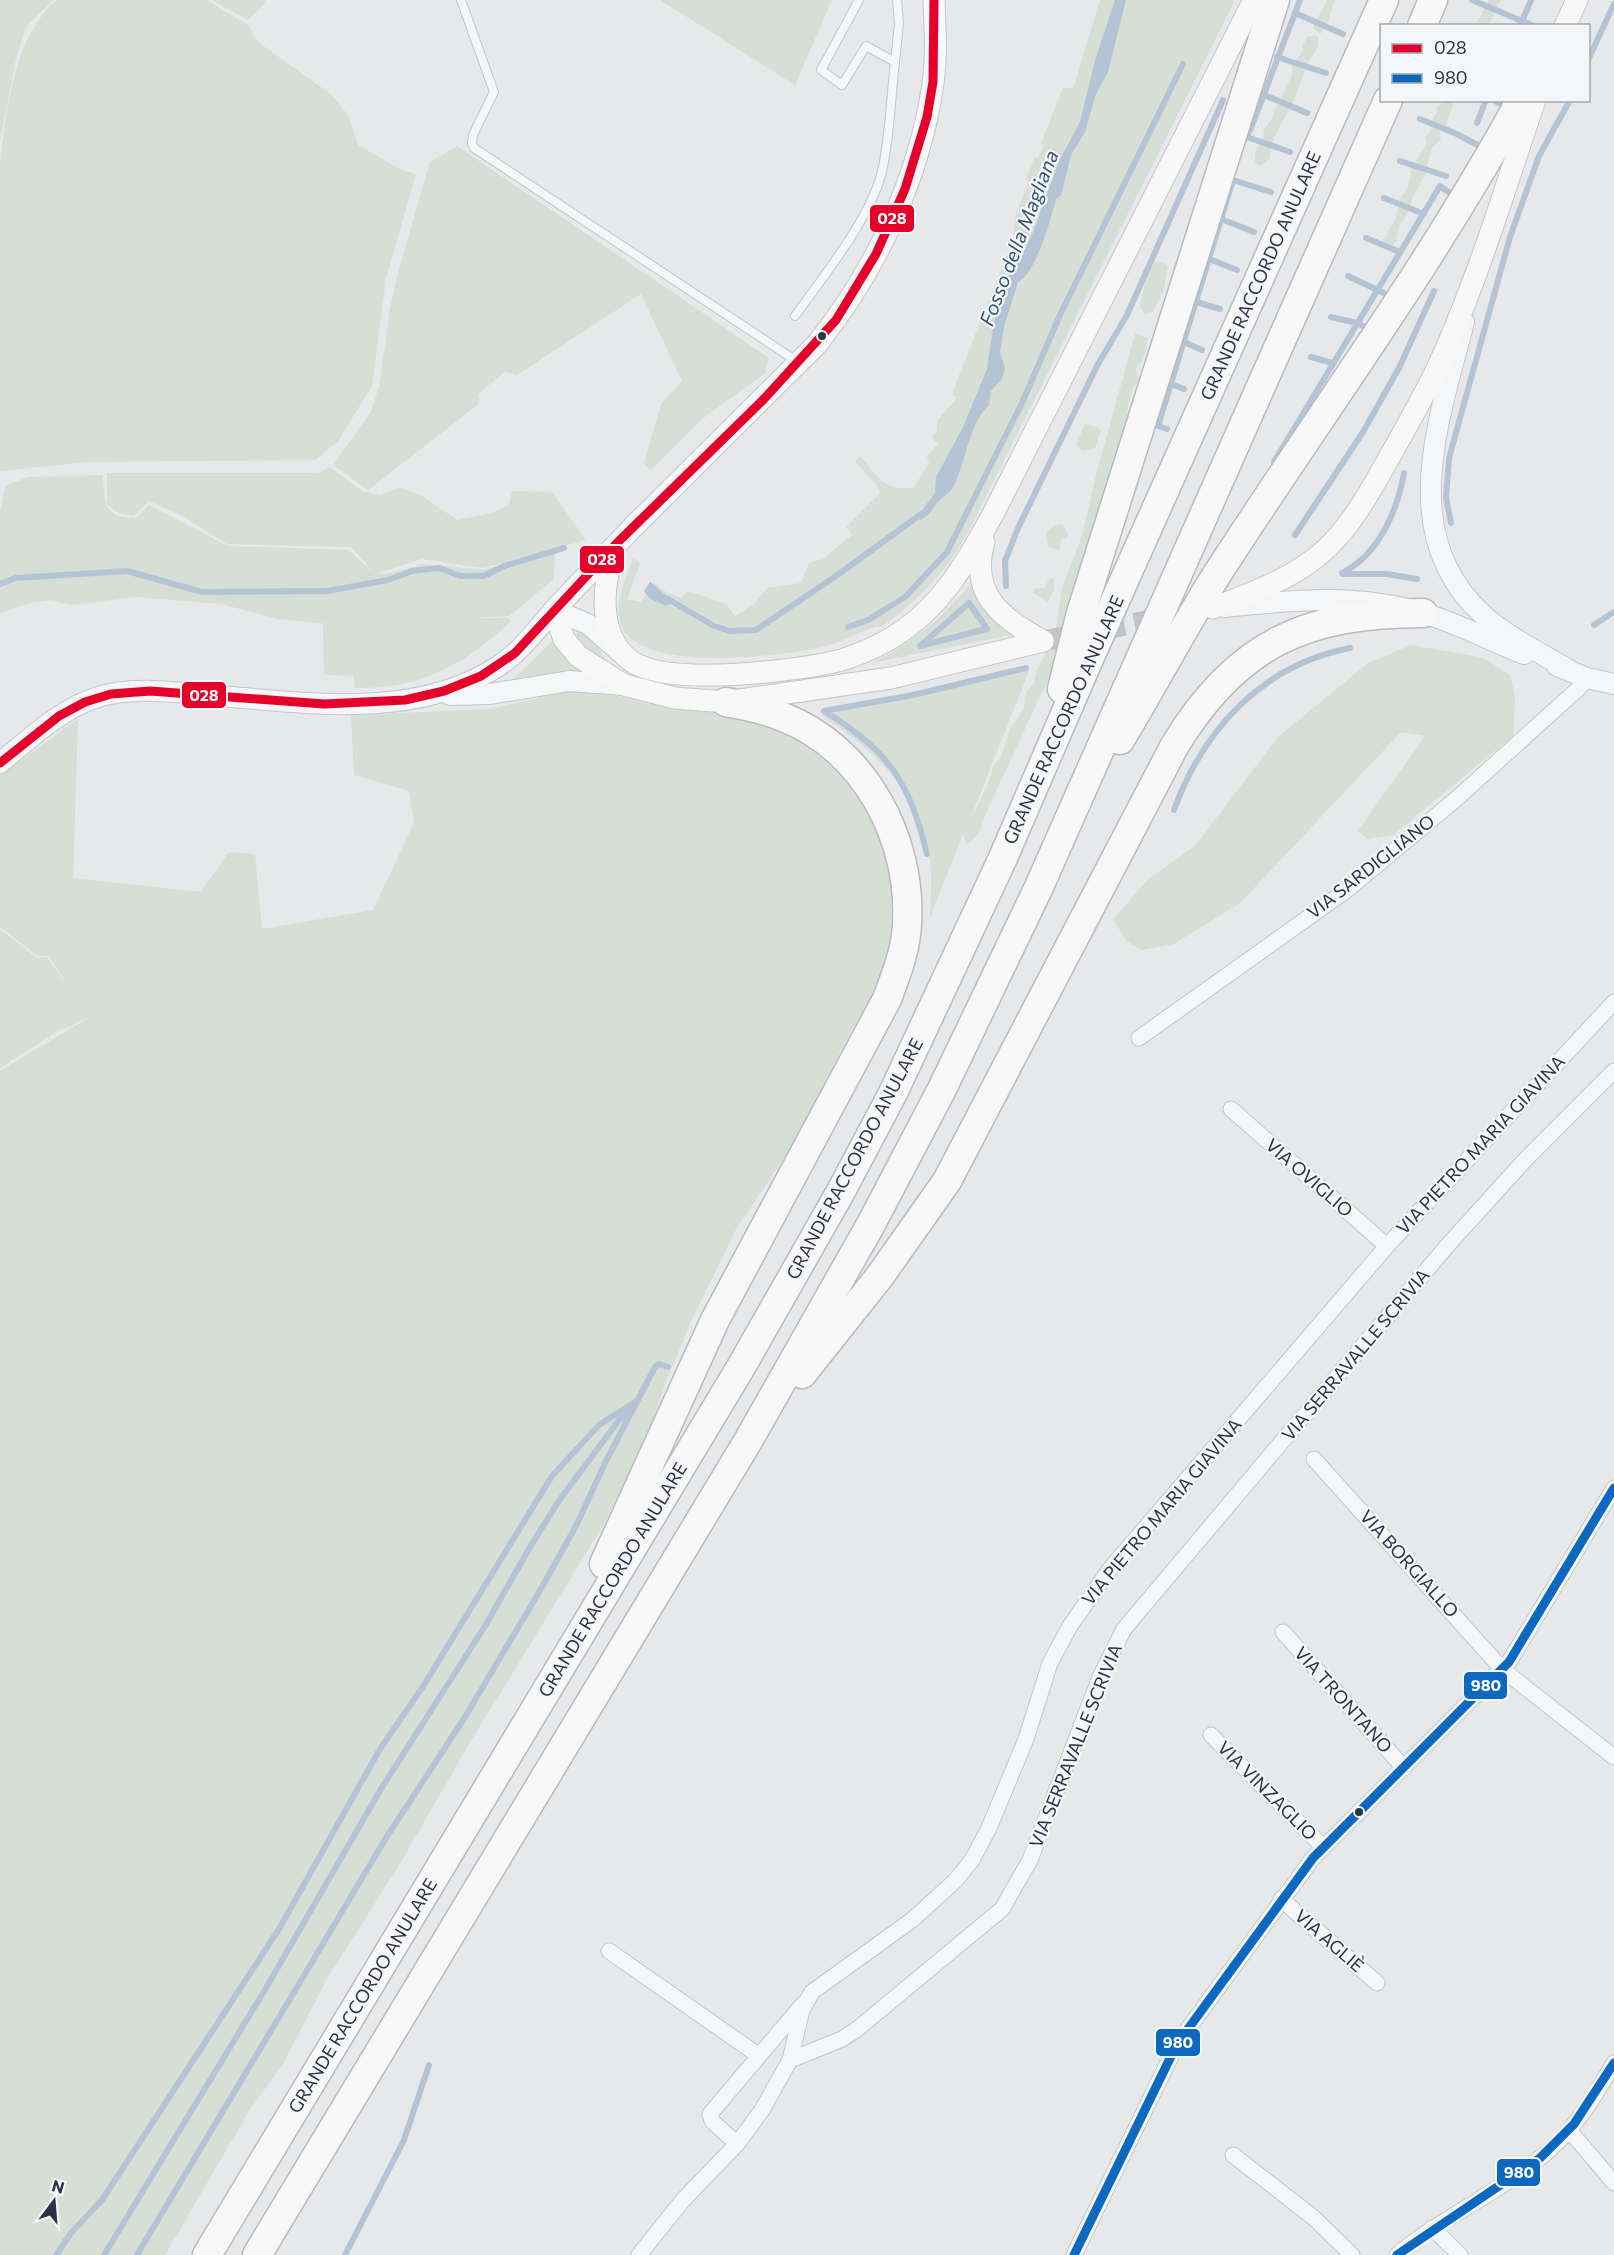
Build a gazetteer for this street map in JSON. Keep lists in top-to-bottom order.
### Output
{
  "streets": {
    "highway": ["GRANDE RACCORDO ANULARE"],
    "street": [
      "VIA SARDIGLIANO",
      "VIA PIETRO MARIA GIAVINA",
      "VIA OVIGLIO",
      "VIA SERRAVALLE SCRIVIA",
      "VIA BORGIALLO",
      "VIA TRONTANO",
      "VIA VINZAGLIO",
      "VIA AGLIÈ"
    ]
  },
  "crossings": [
    ["VIA PIETRO MARIA GIAVINA", "VIA OVIGLIO"],
    ["VIA PIETRO MARIA GIAVINA", "VIA SERRAVALLE SCRIVIA"]
  ],
  "water": ["Fosso della Magliana"],
  "lines": ["transit line 028", "transit line 980"],
  "legend": ["028", "980"],
  "north": "top"
}
